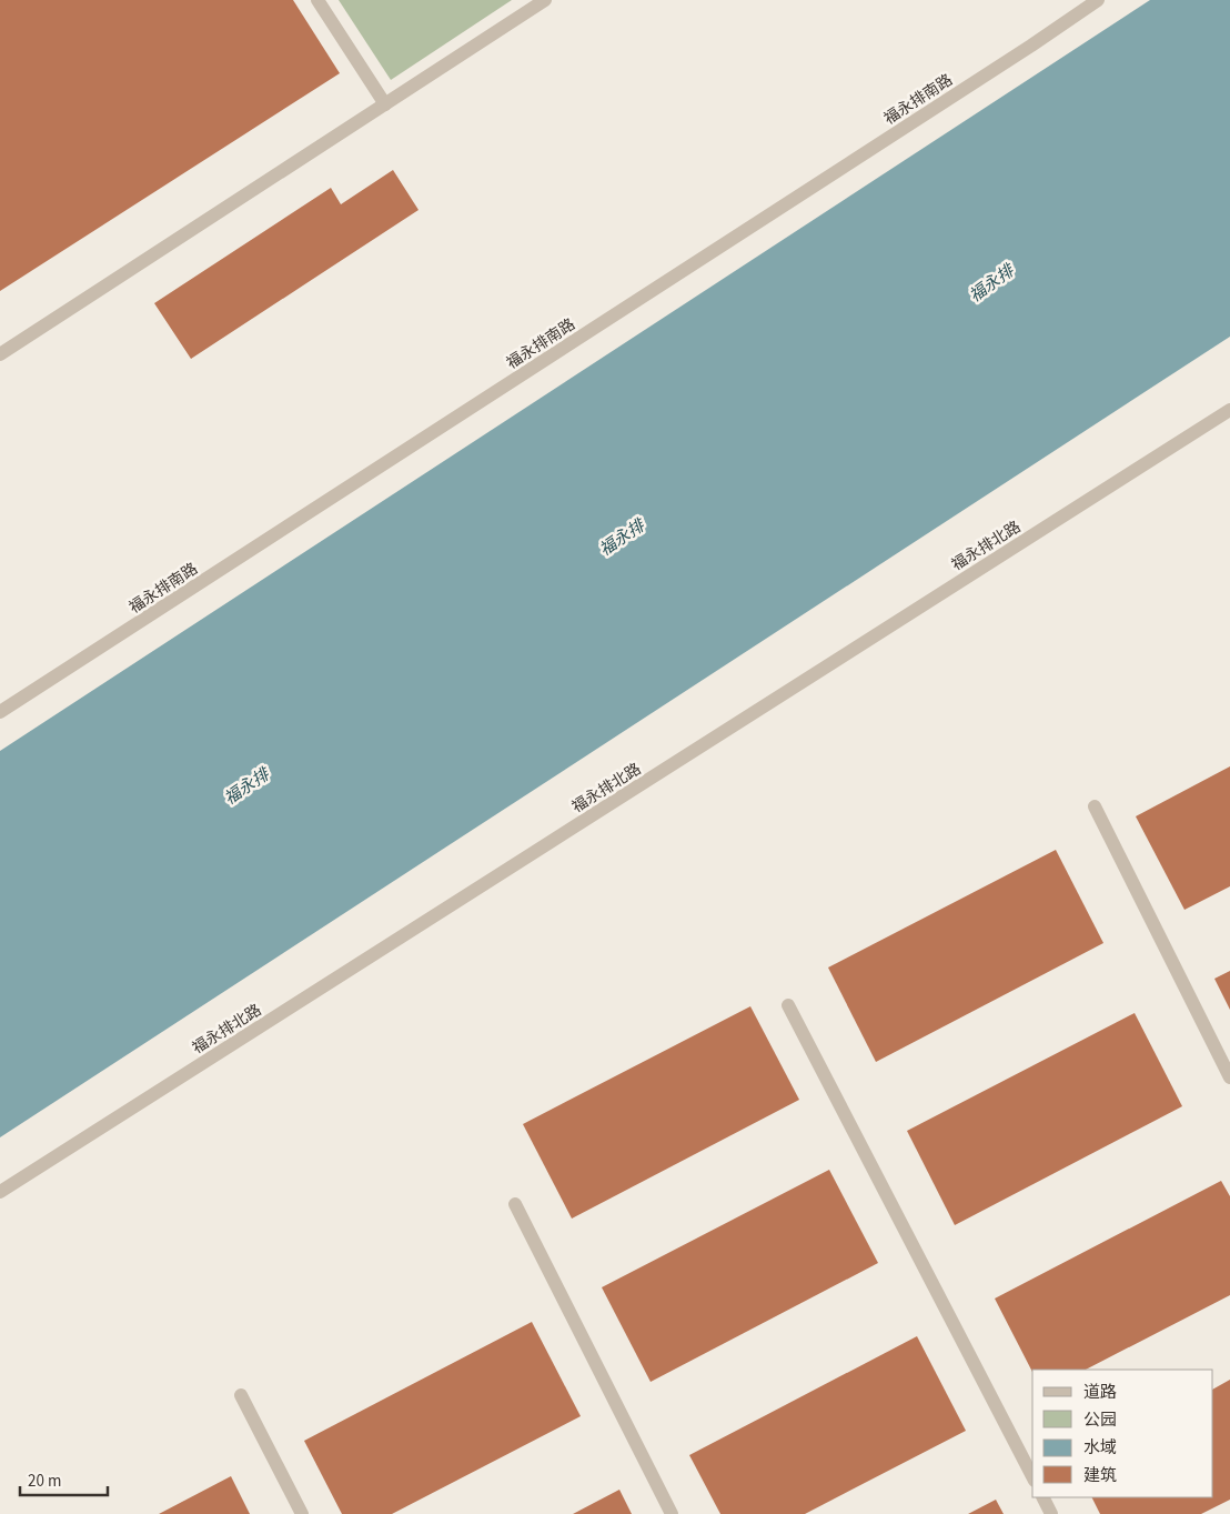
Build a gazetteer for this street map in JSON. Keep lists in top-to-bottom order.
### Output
{
  "streets": {
    "street": ["福永排南路", "福永排北路"]
  },
  "water": ["福永排"],
  "legend": [
    "道路",
    "公园",
    "水域",
    "建筑"
  ],
  "scale_bar": "20 m"
}
